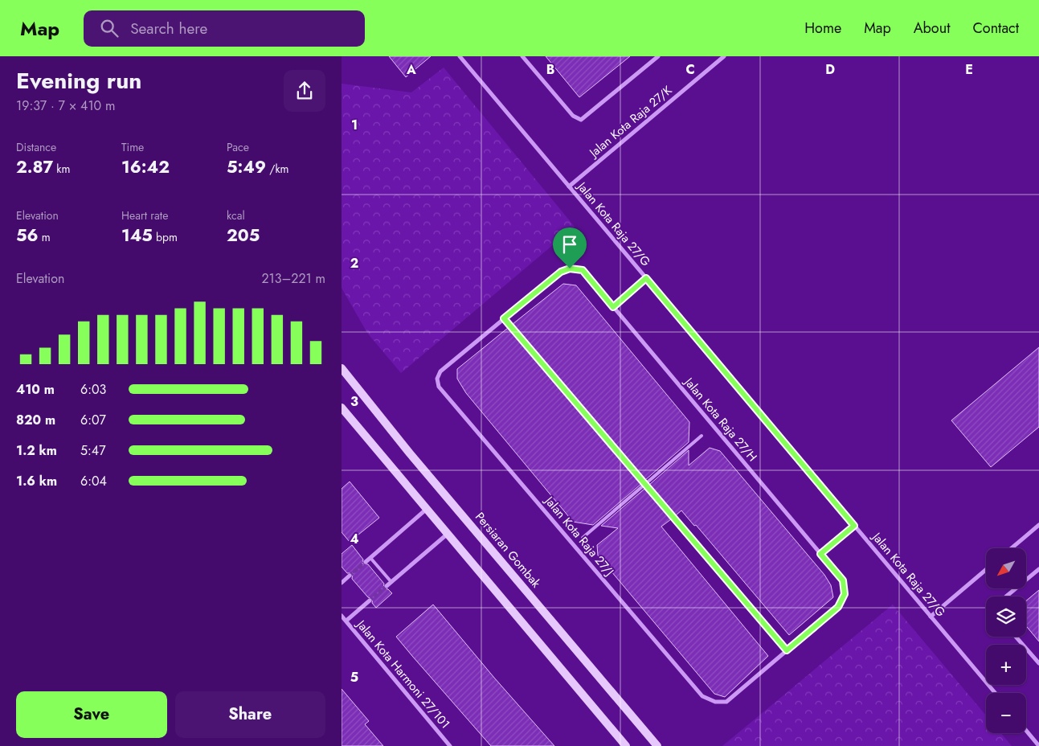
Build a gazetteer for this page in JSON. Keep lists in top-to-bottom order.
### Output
{
  "streets": {
    "main road": ["Persiaran Gombak"],
    "street": [
      "Jalan Kota Raja 27/K",
      "Jalan Kota Raja 27/G",
      "Jalan Kota Raja 27/H",
      "Jalan Kota Raja 27/J",
      "Jalan Kota Harmoni 27/101"
    ]
  },
  "crossings": [
    ["Jalan Kota Raja 27/K", "Jalan Kota Raja 27/G"],
    ["Jalan Kota Raja 27/H", "Jalan Kota Raja 27/J"]
  ],
  "north": "bottom left",
  "page": {
    "header": "Map",
    "search": "Search here",
    "nav": [
      "Home",
      "Map",
      "About",
      "Contact"
    ],
    "heading": ["Evening run", "19:37 · 7 × 410 m"],
    "stats": [
      ["Distance", "2.87 km"],
      ["Time", "16:42"],
      ["Pace", "5:49 /km"],
      ["Elevation", "56 m"],
      ["Heart rate", "145 bpm"],
      ["kcal", "205"]
    ],
    "chart": ["Elevation", "213–221 m"],
    "list": [
      {
        "name": "410 m",
        "note": "6:03"
      },
      {
        "name": "820 m",
        "note": "6:07"
      },
      {
        "name": "1.2 km",
        "note": "5:47"
      },
      {
        "name": "1.6 km",
        "note": "6:04"
      }
    ],
    "map_buttons": ["+", "−"],
    "buttons": ["Save", "Share"]
  },
  "grid": {
    "columns": [
      "A",
      "B",
      "C",
      "D",
      "E"
    ],
    "rows": [
      "1",
      "2",
      "3",
      "4",
      "5"
    ]
  }
}
